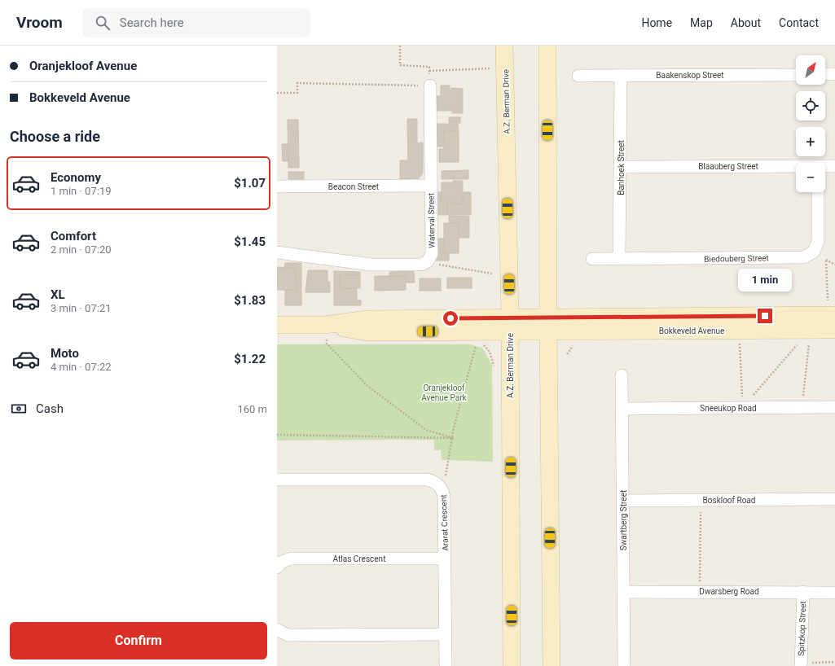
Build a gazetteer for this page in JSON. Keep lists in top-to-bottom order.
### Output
{
  "streets": {
    "street": [
      "Baakenskop Street",
      "A.Z. Berman Drive",
      "Blaauberg Street",
      "Banhoek Street",
      "Beacon Street",
      "Waterval Street",
      "Biedouberg Street",
      "Bokkeveld Avenue",
      "Sneeukop Road",
      "Boskloof Road",
      "Swartberg Street",
      "Ararat Crescent",
      "Atlas Crescent",
      "Dwarsberg Road",
      "Spitzkop Street"
    ]
  },
  "crossings": [
    ["Baakenskop Street", "Banhoek Street"],
    ["Blaauberg Street", "Banhoek Street"],
    ["Banhoek Street", "Biedouberg Street"],
    ["Beacon Street", "Waterval Street"],
    ["Sneeukop Road", "Swartberg Street"],
    ["Boskloof Road", "Swartberg Street"],
    ["Swartberg Street", "Dwarsberg Road"],
    ["Ararat Crescent", "Atlas Crescent"],
    ["Dwarsberg Road", "Spitzkop Street"]
  ],
  "parks": ["Oranjekloof Avenue Park"],
  "north": "top right",
  "page": {
    "header": "Vroom",
    "search": "Search here",
    "nav": [
      "Home",
      "Map",
      "About",
      "Contact"
    ],
    "banner": ["Oranjekloof Avenue", "Bokkeveld Avenue"],
    "map_buttons": ["+", "−"],
    "heading": "Choose a ride",
    "list": [
      {
        "name": "Economy",
        "note": "1 min · 07:19",
        "value": "$1.07"
      },
      {
        "name": "Comfort",
        "note": "2 min · 07:20",
        "value": "$1.45"
      },
      {
        "name": "XL",
        "note": "3 min · 07:21",
        "value": "$1.83"
      },
      {
        "name": "Moto",
        "note": "4 min · 07:22",
        "value": "$1.22"
      }
    ],
    "bubble": "1 min",
    "pay": ["Cash", "160 m"],
    "buttons": "Confirm"
  }
}
